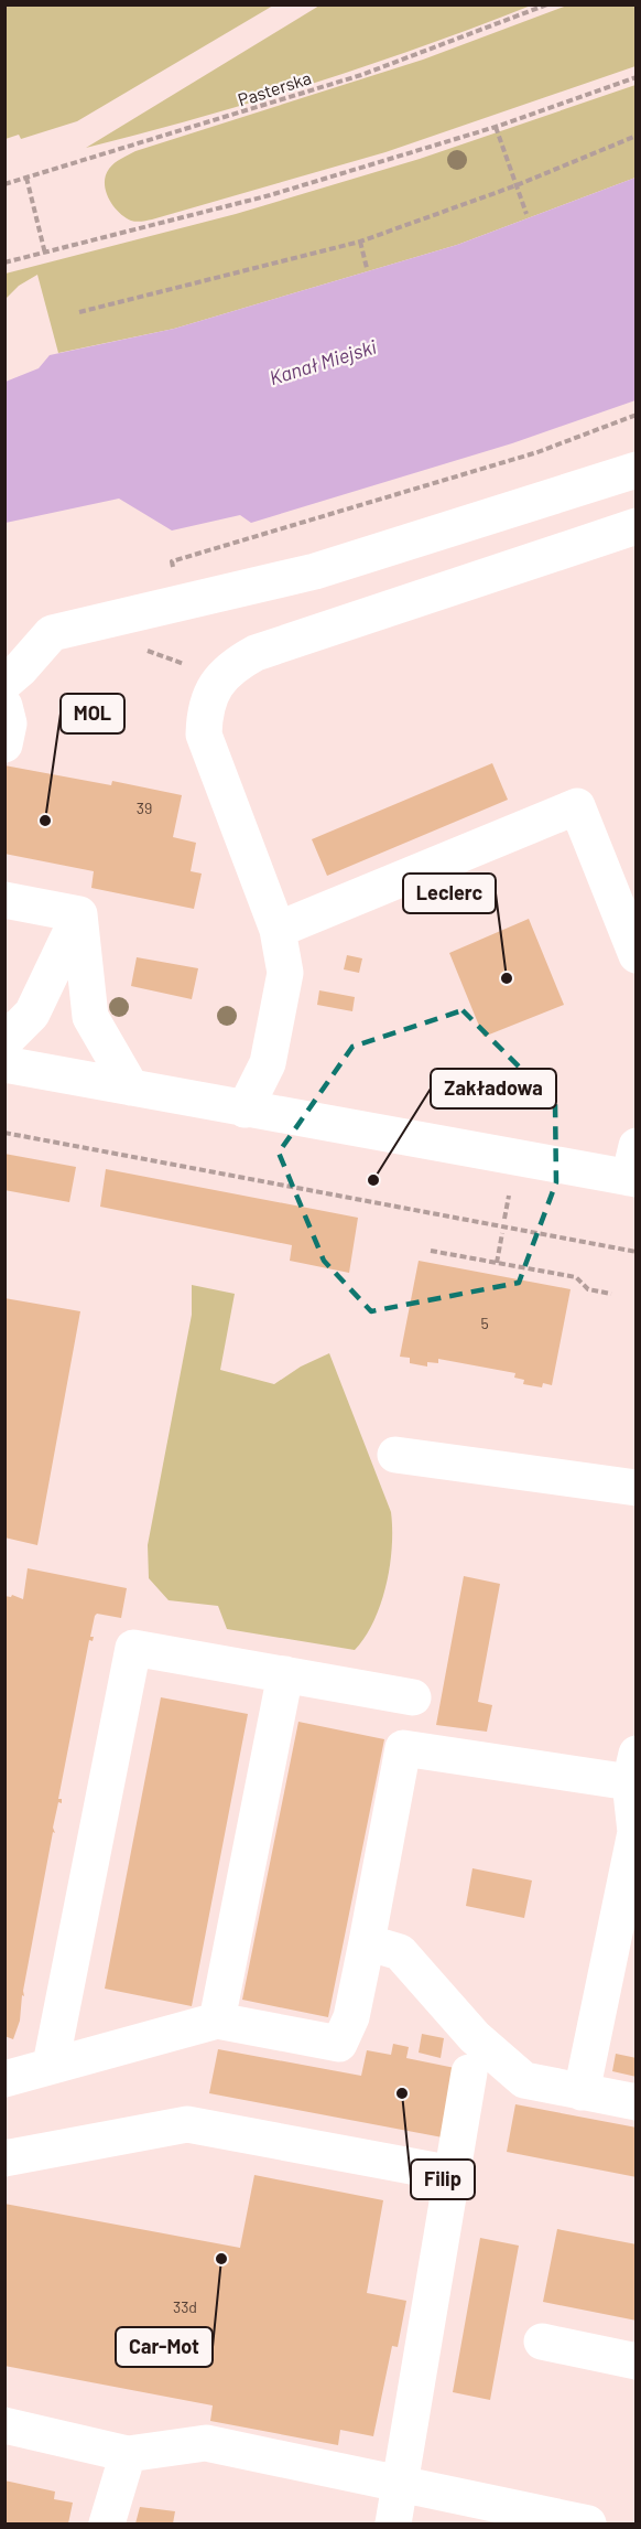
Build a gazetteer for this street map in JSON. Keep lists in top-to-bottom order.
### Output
{
  "streets": {
    "path": ["Pasterska"]
  },
  "water": ["Kanał Miejski"],
  "places": [
    "MOL",
    "Leclerc",
    "Zakładowa",
    "Filip",
    "Car-Mot"
  ],
  "house_numbers": ["39", "5", "33d"]
}
